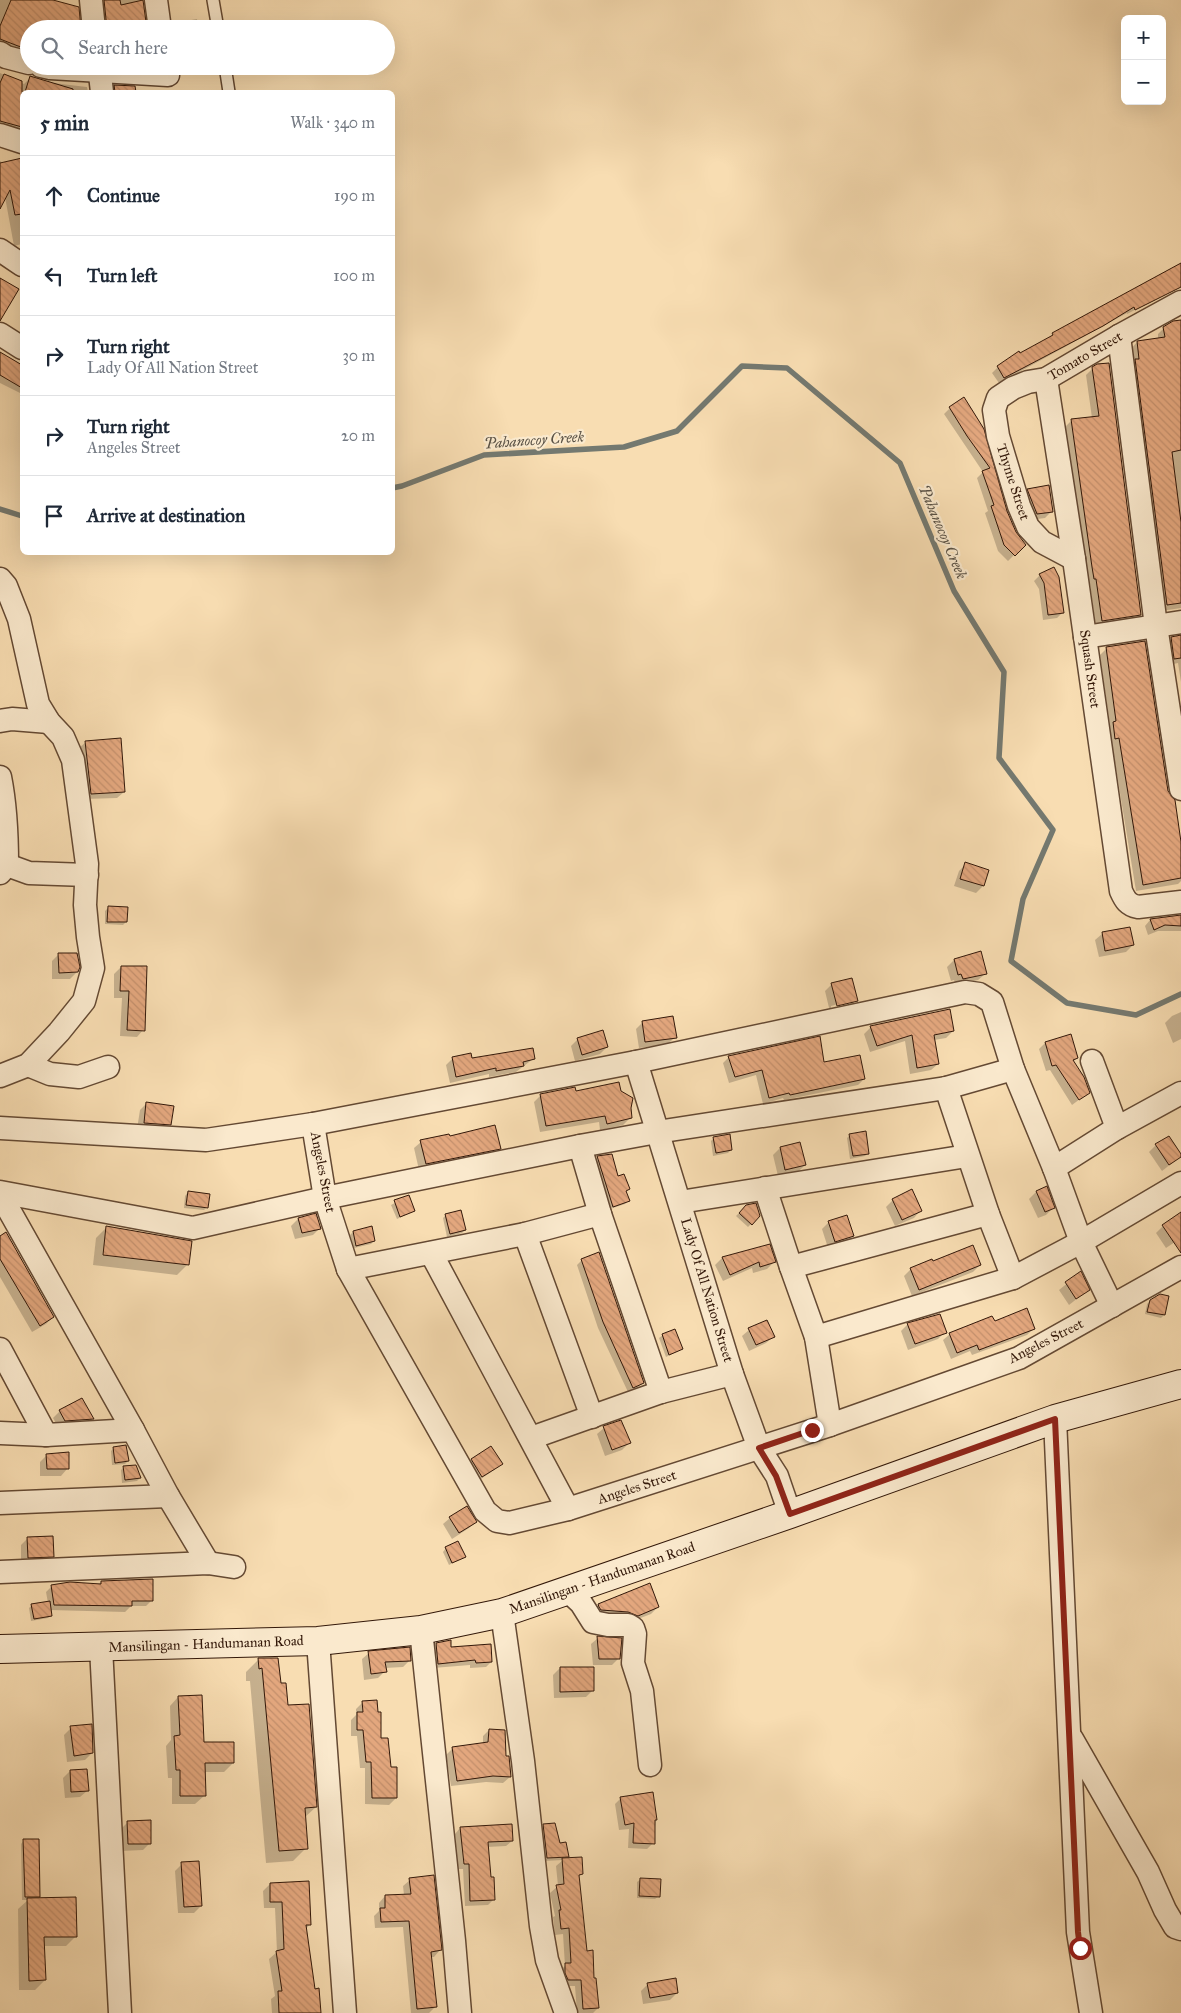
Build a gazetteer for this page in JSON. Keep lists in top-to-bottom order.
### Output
{
  "streets": {
    "street": [
      "Tomato Street",
      "Thyme Street",
      "Squash Street",
      "Angeles Street",
      "Lady Of All Nation Street",
      "Mansilingan - Handumanan Road"
    ]
  },
  "crossings": [
    ["Tomato Street", "Thyme Street"],
    ["Tomato Street", "Squash Street"],
    ["Thyme Street", "Squash Street"],
    ["Angeles Street", "Lady Of All Nation Street"],
    ["Lady Of All Nation Street", "Mansilingan - Handumanan Road"]
  ],
  "water": ["Pahanocoy Creek"],
  "page": {
    "map_buttons": ["+", "−"],
    "search": "Search here",
    "heading": ["5 min", "Walk · 340 m"],
    "list": [
      ["Continue", "190 m"],
      ["Turn left", "100 m"],
      ["Turn right", "Lady Of All Nation Street", "30 m"],
      ["Turn right", "Angeles Street", "20 m"],
      "Arrive at destination"
    ]
  }
}
